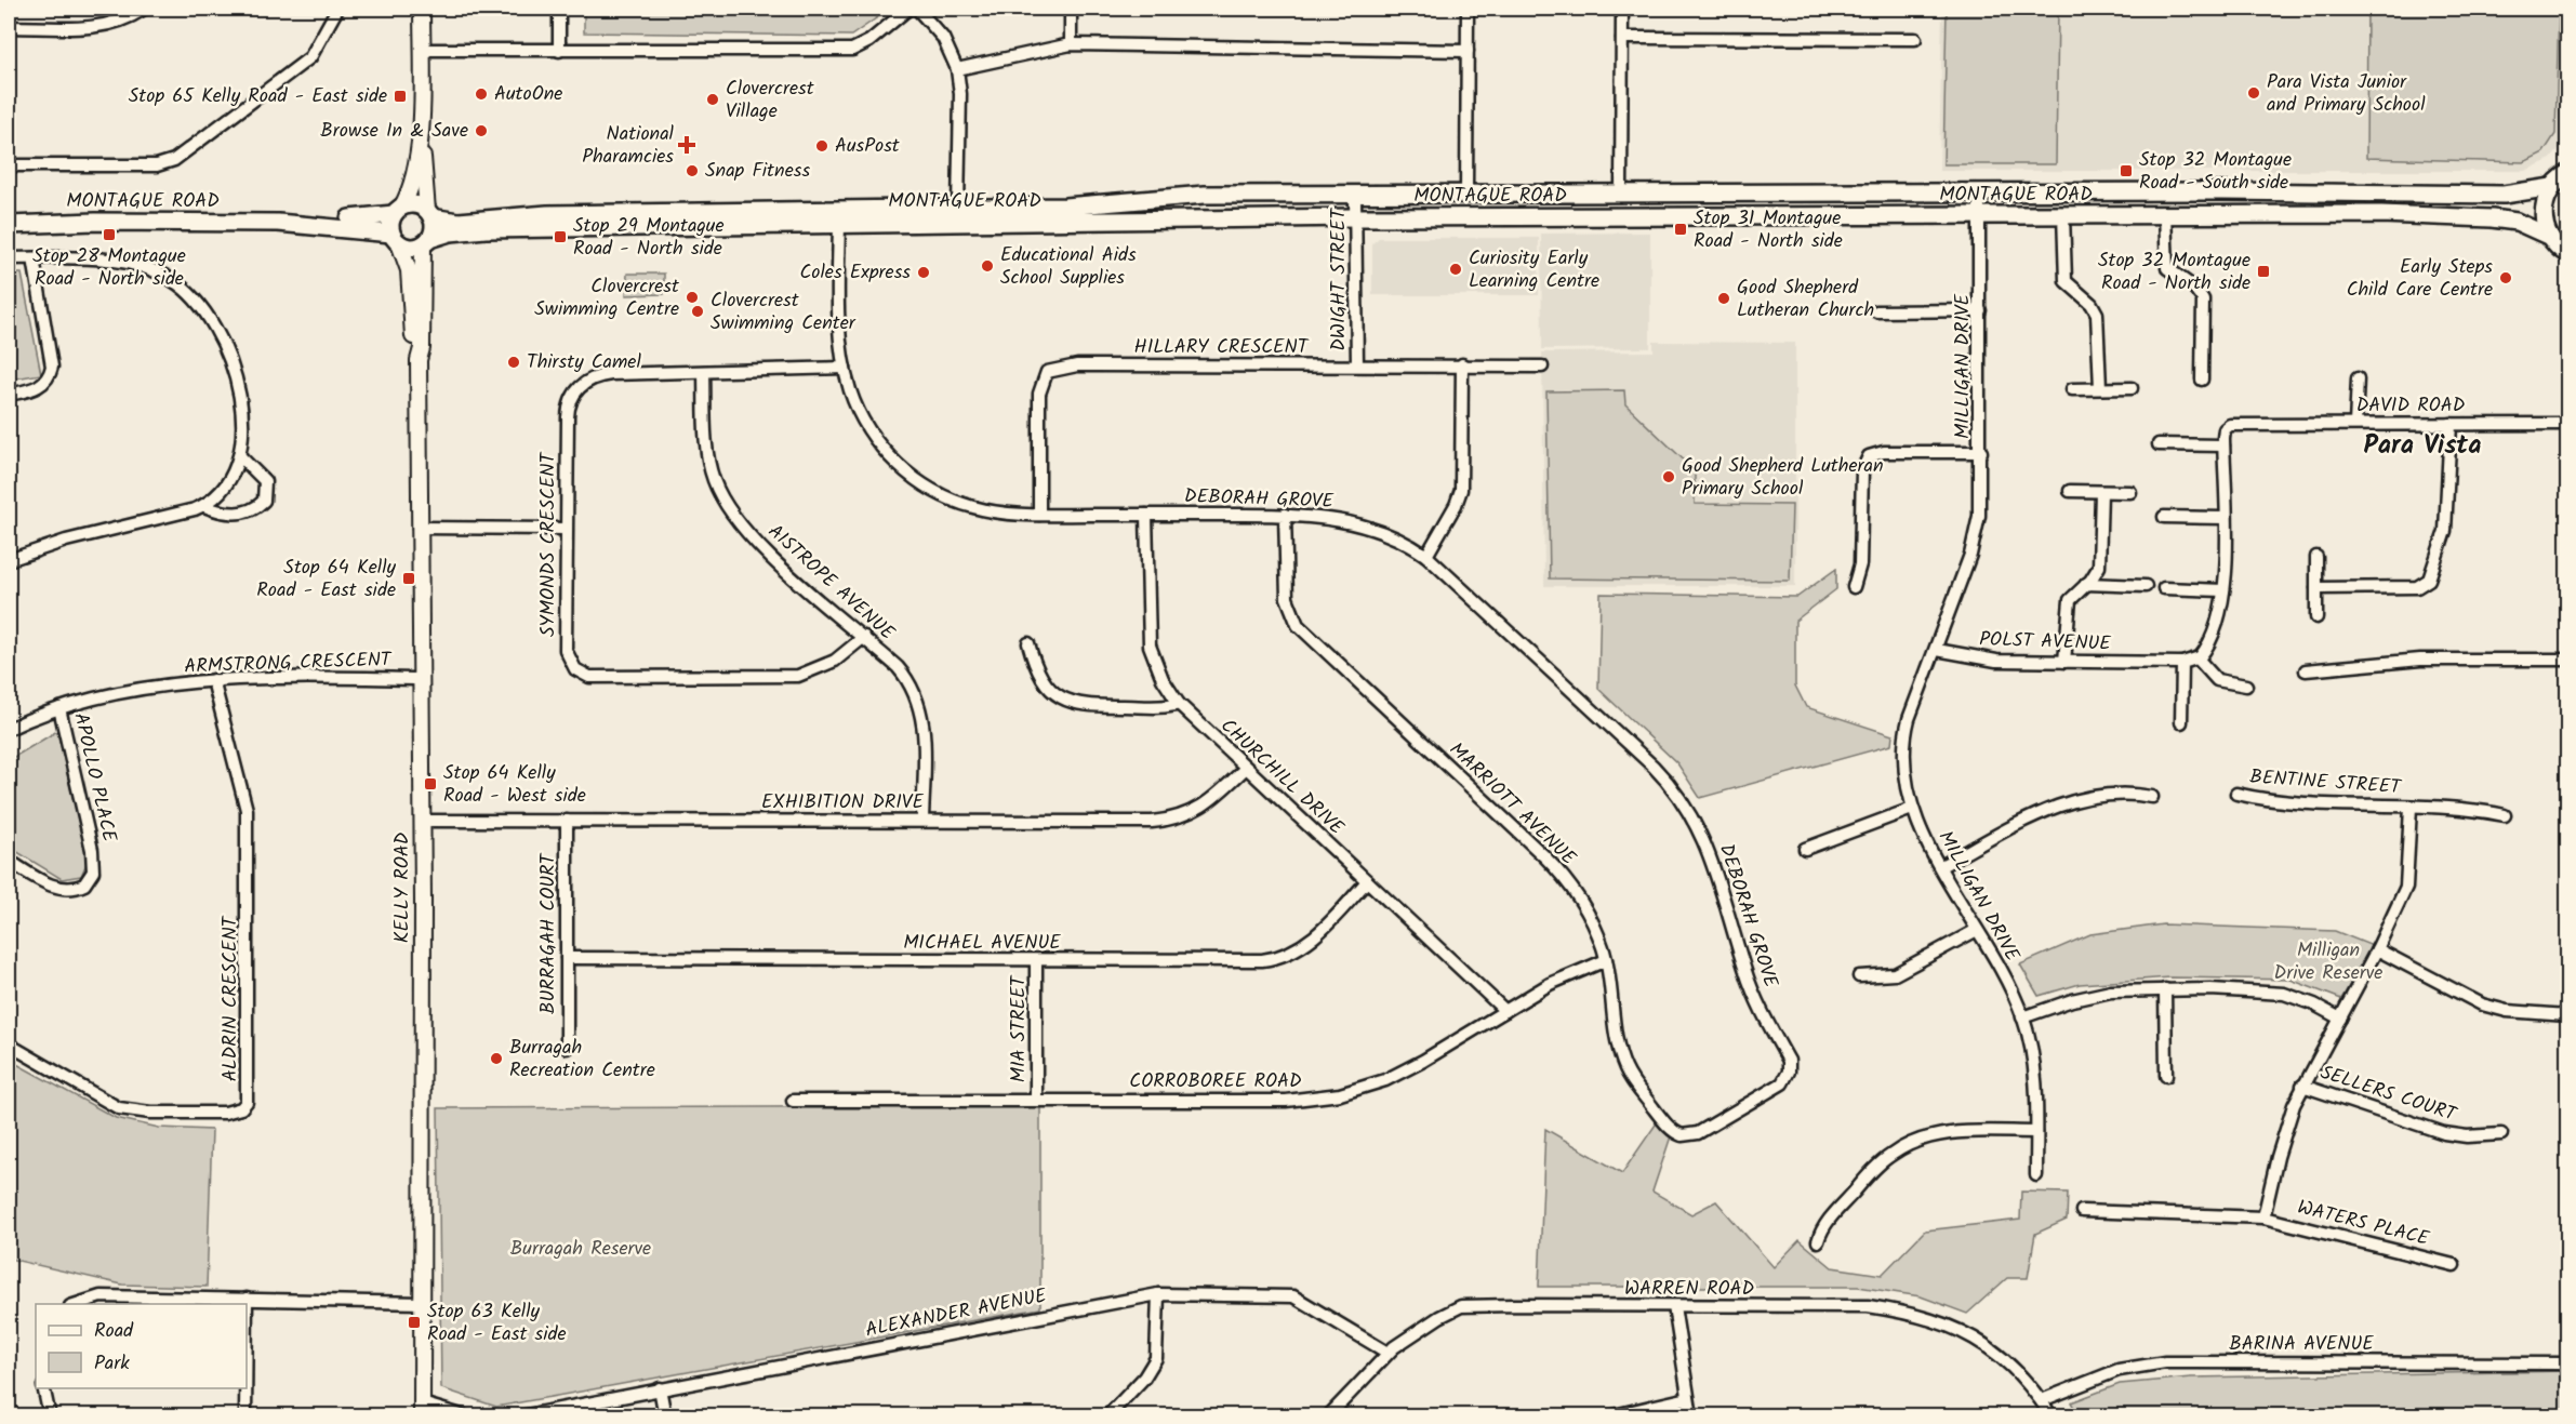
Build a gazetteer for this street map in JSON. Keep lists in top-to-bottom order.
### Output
{
  "streets": {
    "main road": ["MONTAGUE ROAD"],
    "street": [
      "DWIGHT STREET",
      "HILLARY CRESCENT",
      "MILLIGAN DRIVE",
      "DAVID ROAD",
      "DEBORAH GROVE",
      "SYMONDS CRESCENT",
      "AISTROPE AVENUE",
      "POLST AVENUE",
      "ARMSTRONG CRESCENT",
      "APOLLO PLACE",
      "CHURCHILL DRIVE",
      "BENTINE STREET",
      "EXHIBITION DRIVE",
      "MARRIOTT AVENUE",
      "KELLY ROAD",
      "BURRAGAH COURT",
      "MICHAEL AVENUE",
      "ALDRIN CRESCENT",
      "MIA STREET",
      "CORROBOREE ROAD",
      "SELLERS COURT",
      "WATERS PLACE",
      "WARREN ROAD",
      "ALEXANDER AVENUE",
      "BARINA AVENUE"
    ]
  },
  "crossings": [
    ["MONTAGUE ROAD", "DWIGHT STREET"],
    ["MONTAGUE ROAD", "MILLIGAN DRIVE"],
    ["MONTAGUE ROAD", "DEBORAH GROVE"],
    ["MONTAGUE ROAD", "KELLY ROAD"],
    ["DWIGHT STREET", "HILLARY CRESCENT"],
    ["HILLARY CRESCENT", "DEBORAH GROVE"],
    ["MILLIGAN DRIVE", "POLST AVENUE"],
    ["DEBORAH GROVE", "SYMONDS CRESCENT"],
    ["DEBORAH GROVE", "CHURCHILL DRIVE"],
    ["DEBORAH GROVE", "MARRIOTT AVENUE"],
    ["SYMONDS CRESCENT", "AISTROPE AVENUE"],
    ["AISTROPE AVENUE", "EXHIBITION DRIVE"],
    ["ARMSTRONG CRESCENT", "APOLLO PLACE"],
    ["ARMSTRONG CRESCENT", "KELLY ROAD"],
    ["ARMSTRONG CRESCENT", "ALDRIN CRESCENT"],
    ["CHURCHILL DRIVE", "EXHIBITION DRIVE"],
    ["CHURCHILL DRIVE", "MICHAEL AVENUE"],
    ["CHURCHILL DRIVE", "CORROBOREE ROAD"],
    ["EXHIBITION DRIVE", "KELLY ROAD"],
    ["EXHIBITION DRIVE", "BURRAGAH COURT"],
    ["MARRIOTT AVENUE", "CORROBOREE ROAD"],
    ["BURRAGAH COURT", "MICHAEL AVENUE"],
    ["MICHAEL AVENUE", "MIA STREET"],
    ["MIA STREET", "CORROBOREE ROAD"],
    ["WARREN ROAD", "ALEXANDER AVENUE"],
    ["WARREN ROAD", "BARINA AVENUE"]
  ],
  "districts": ["Para Vista"],
  "parks": ["Milligan Drive Reserve", "Burragah Reserve"],
  "places": {
    "other": [
      "Para Vista Junior and Primary School",
      "AutoOne",
      "Clovercrest Village",
      "Browse In & Save",
      "AusPost",
      "Snap Fitness",
      "Educational Aids School Supplies",
      "Curiosity Early Learning Centre",
      "Coles Express",
      "Early Steps Child Care Centre",
      "Clovercrest Swimming Centre",
      "Good Shepherd Lutheran Church",
      "Clovercrest Swimming Center",
      "Thirsty Camel",
      "Good Shepherd Lutheran Primary School",
      "Burragah Recreation Centre"
    ],
    "transit": [
      "Stop 65 Kelly Road - East side",
      "Stop 32 Montague Road - South side",
      "Stop 31 Montague Road - North side",
      "Stop 28 Montague Road - North side",
      "Stop 29 Montague Road - North side",
      "Stop 32 Montague Road - North side",
      "Stop 64 Kelly Road - East side",
      "Stop 64 Kelly Road - West side",
      "Stop 63 Kelly Road - East side"
    ],
    "health": ["National Pharamcies"]
  },
  "legend": ["Road", "Park"]
}
